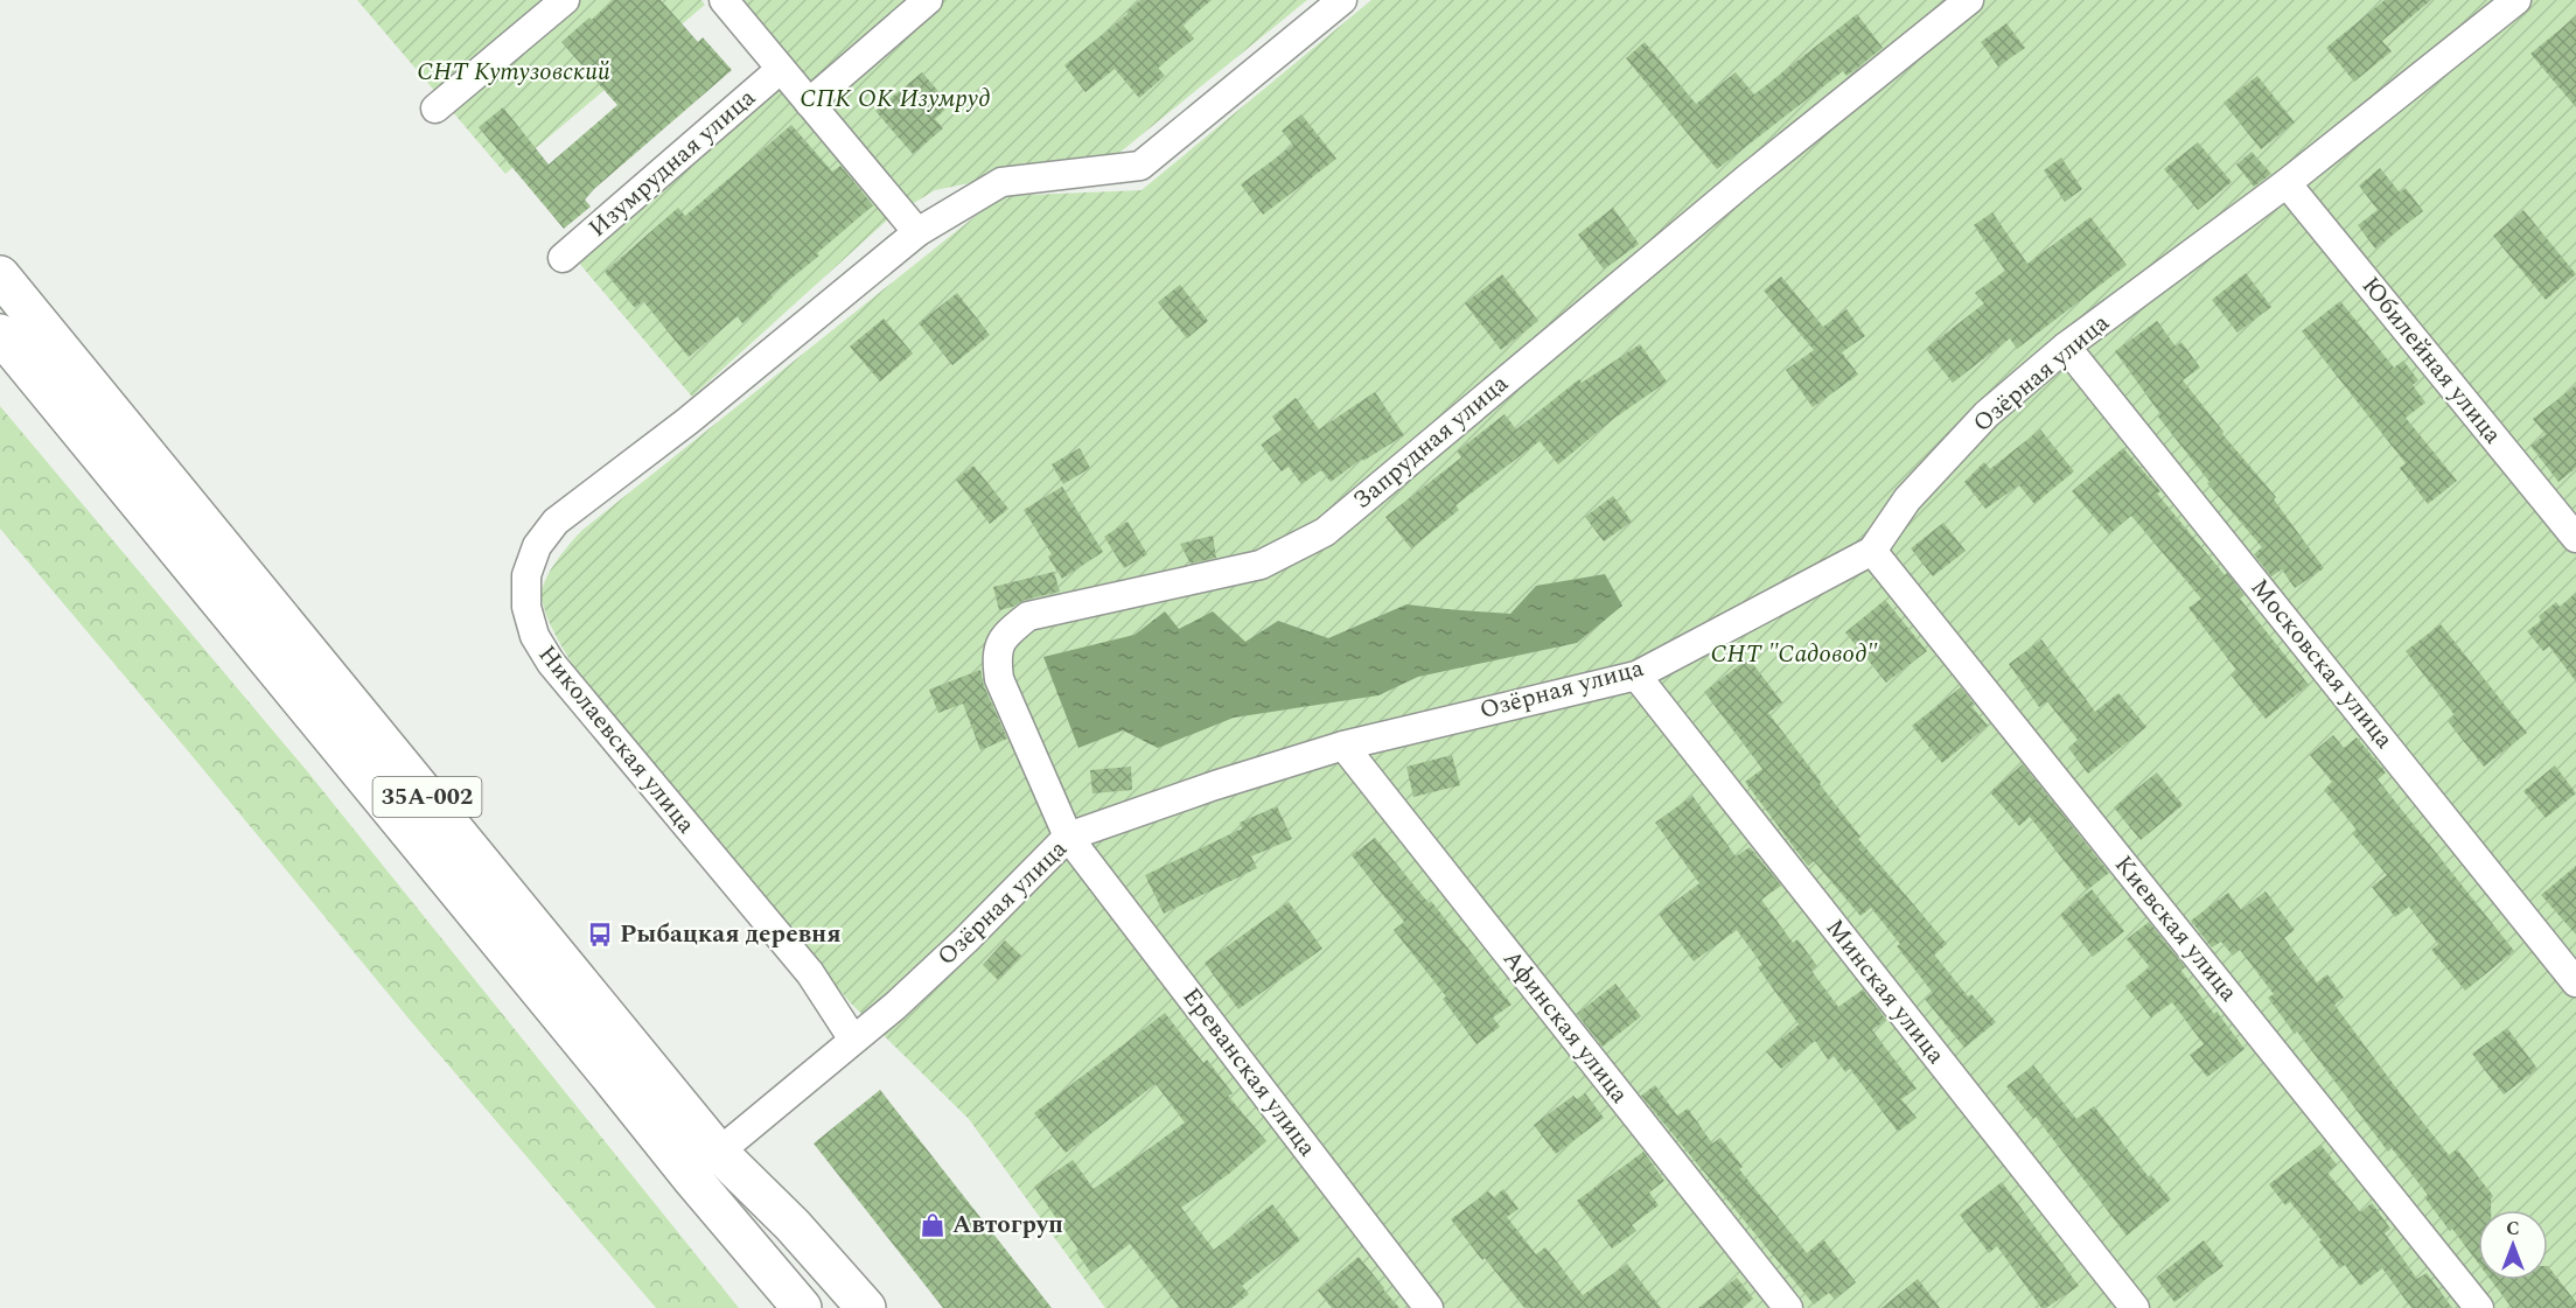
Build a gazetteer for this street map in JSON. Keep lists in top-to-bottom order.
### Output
{
  "streets": {
    "main road": ["35А-002"],
    "street": [
      "Изумрудная улица",
      "Юбилейная улица",
      "Озёрная улица",
      "Запрудная улица",
      "Московская улица",
      "Николаевская улица",
      "Киевская улица",
      "Минская улица",
      "Афинская улица",
      "Ереванская улица"
    ]
  },
  "crossings": [
    ["Юбилейная улица", "Озёрная улица"],
    ["Озёрная улица", "Запрудная улица"],
    ["Озёрная улица", "Московская улица"],
    ["Озёрная улица", "Николаевская улица"],
    ["Озёрная улица", "35А-002"],
    ["Озёрная улица", "Киевская улица"],
    ["Озёрная улица", "Минская улица"],
    ["Озёрная улица", "Афинская улица"],
    ["Озёрная улица", "Ереванская улица"],
    ["Запрудная улица", "Ереванская улица"]
  ],
  "parks": ["СНТ Кутузовский", "СПК ОК Изумруд", "СНТ \"Садовод\""],
  "places": {
    "bus stop": ["Рыбацкая деревня"],
    "shop": ["Автогруп"]
  },
  "north": "top"
}
